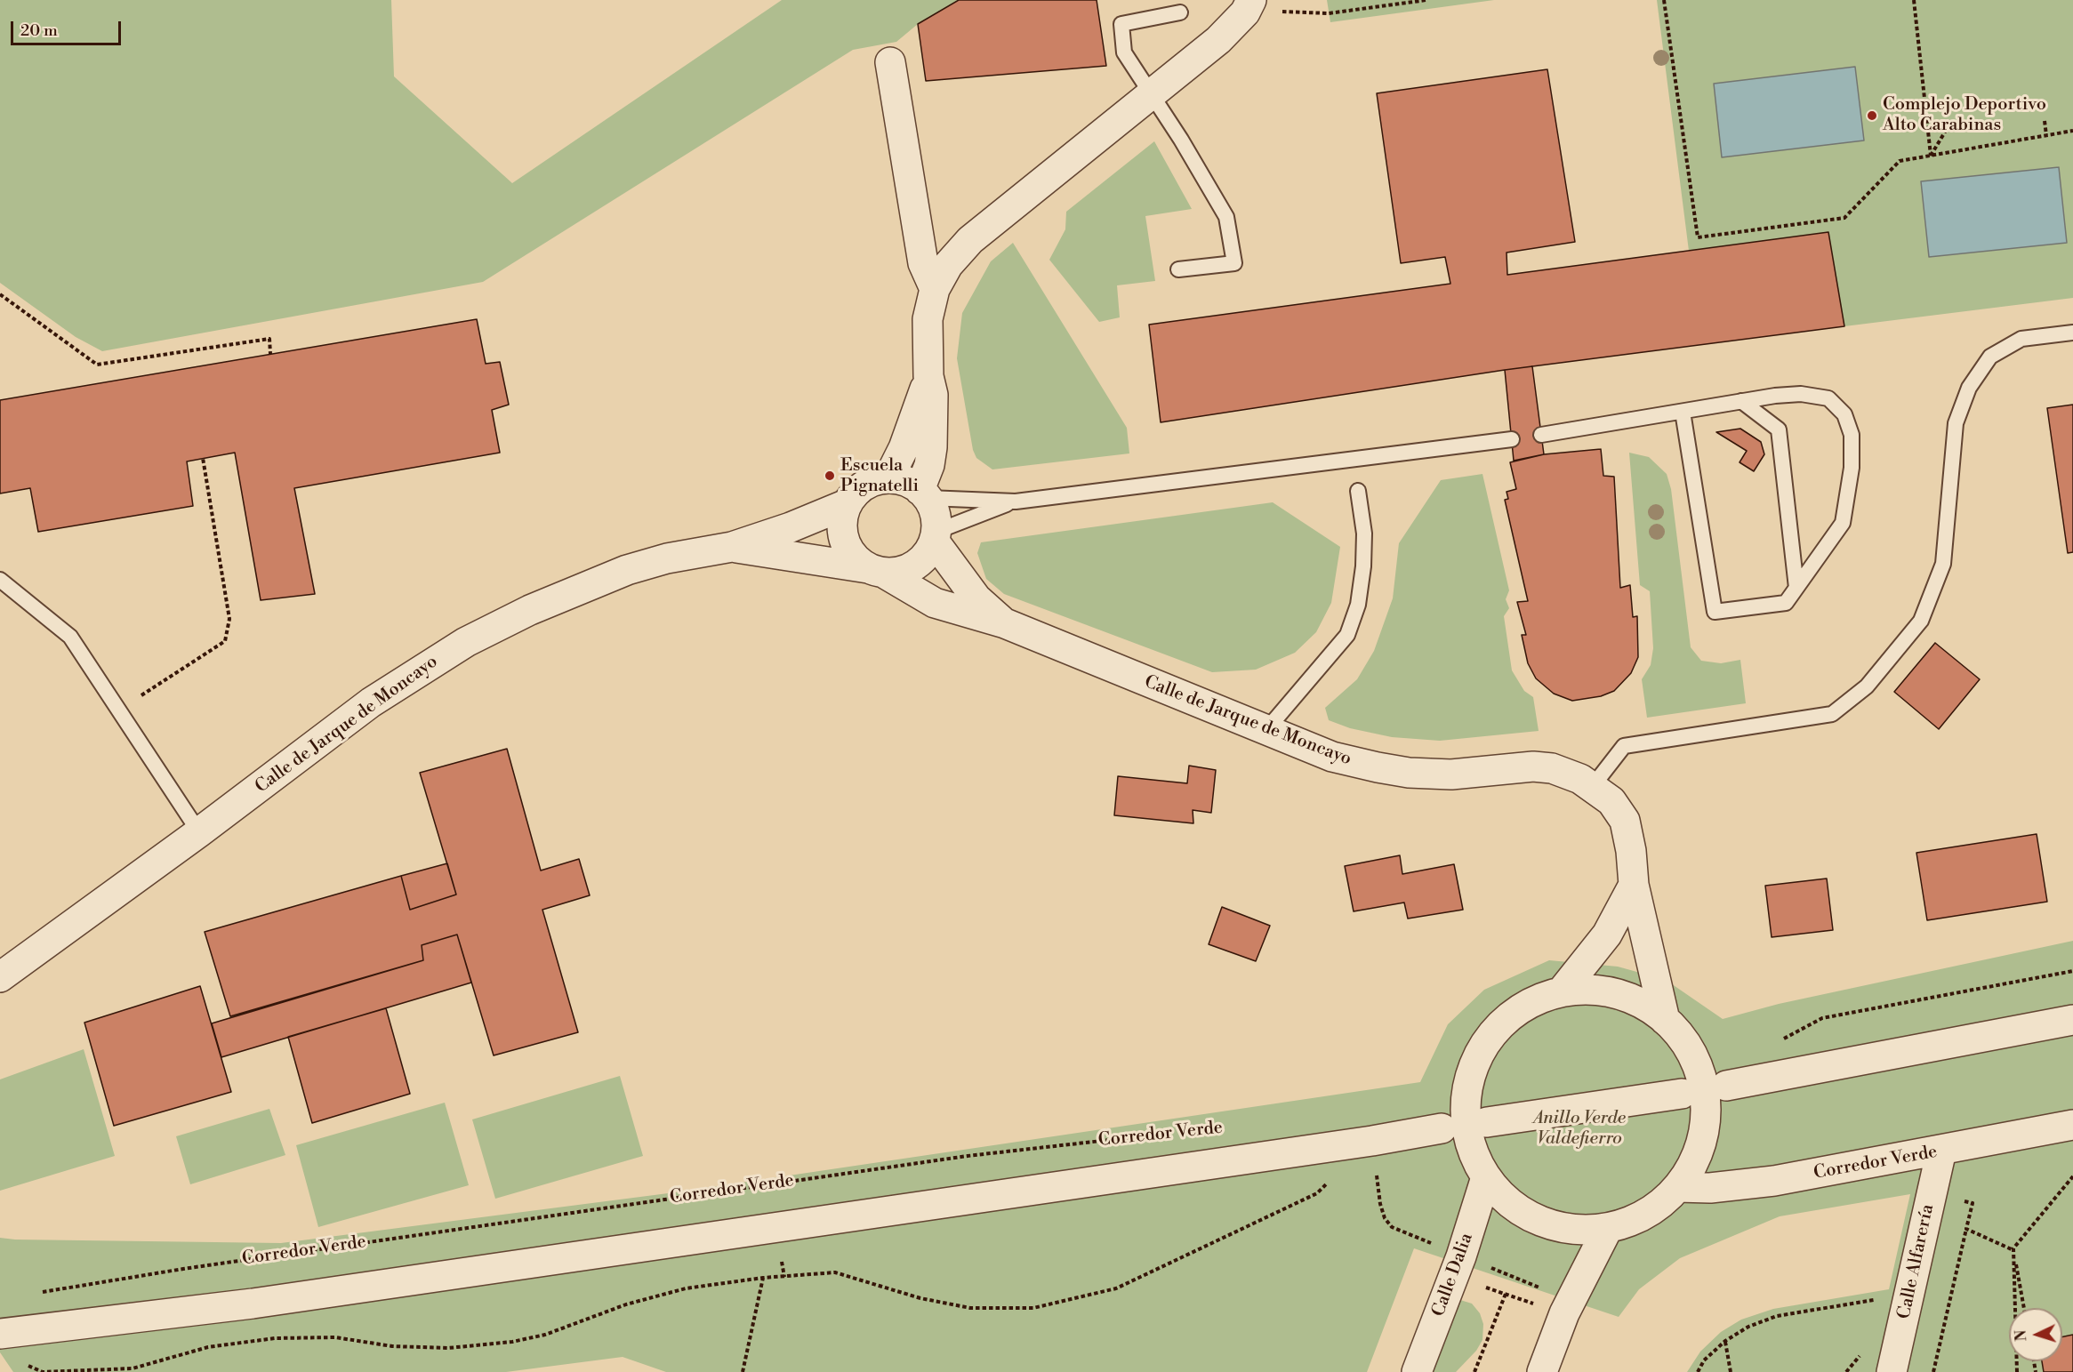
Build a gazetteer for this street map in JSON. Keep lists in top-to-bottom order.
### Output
{
  "streets": {
    "street": [
      "Calle de Jarque de Moncayo",
      "Corredor Verde",
      "Calle Alfarería",
      "Calle Dalia"
    ]
  },
  "crossings": [
    ["Corredor Verde", "Calle Alfarería"]
  ],
  "parks": ["Anillo Verde Valdefierro"],
  "places": ["Complejo Deportivo Alto Carabinas", "Escuela Pignatelli"],
  "scale_bar": "20 m",
  "north": "left"
}
